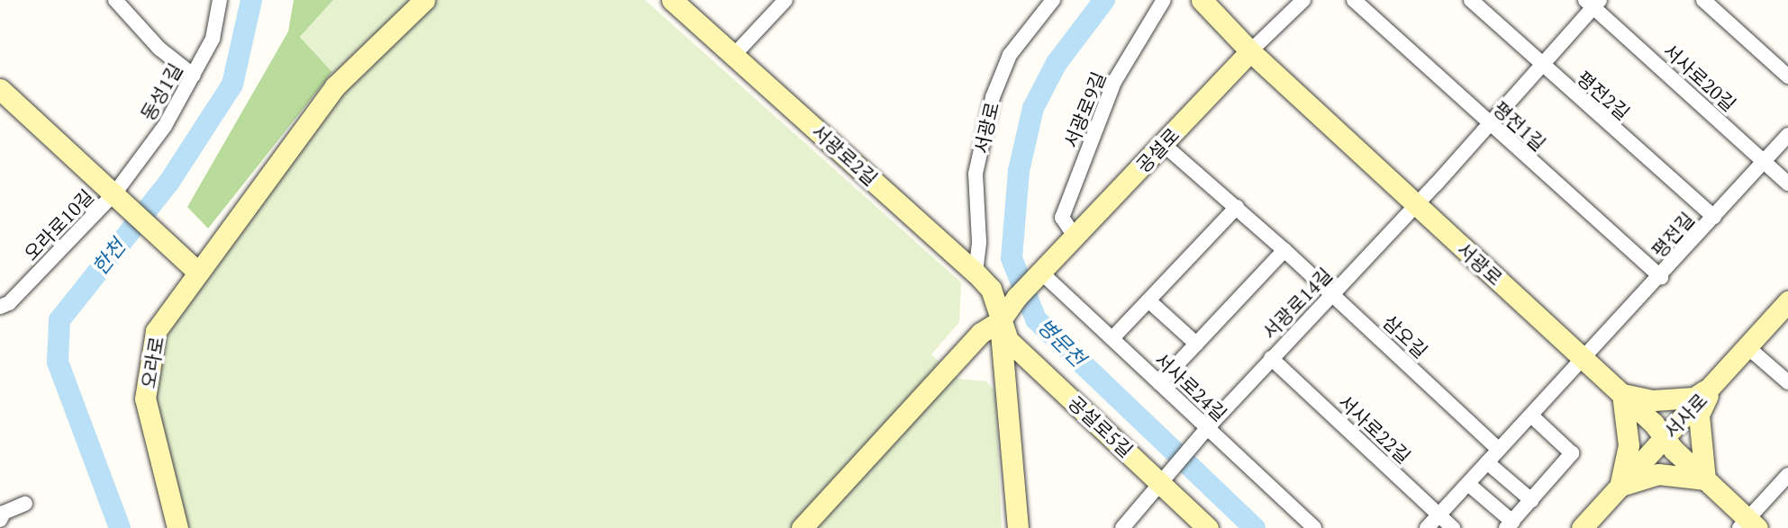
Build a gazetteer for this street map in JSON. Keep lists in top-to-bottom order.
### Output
{
  "streets": {
    "street": [
      "서사로20길",
      "동성1길",
      "평전2길",
      "서광로9길",
      "평전1길",
      "서광로",
      "공설로",
      "서광로2길",
      "오라로10길",
      "평전길",
      "서광로14길",
      "삼오길",
      "오라로",
      "서사로24길",
      "서사로",
      "공설로5길",
      "서사로22길"
    ]
  },
  "crossings": [
    ["서사로20길", "평전길"],
    ["서사로20길", "서광로14길"],
    ["동성1길", "오라로10길"],
    ["평전2길", "평전길"],
    ["평전2길", "서광로14길"],
    ["서광로9길", "공설로"],
    ["평전1길", "평전길"],
    ["평전1길", "서광로14길"],
    ["서광로", "공설로"],
    ["서광로", "서광로2길"],
    ["서광로", "평전길"],
    ["서광로", "서광로14길"],
    ["서광로", "서사로"],
    ["공설로", "서광로2길"],
    ["공설로", "삼오길"],
    ["공설로", "서사로24길"],
    ["공설로", "공설로5길"],
    ["서광로2길", "공설로5길"],
    ["평전길", "삼오길"],
    ["평전길", "서사로22길"],
    ["서광로14길", "삼오길"],
    ["서광로14길", "서사로24길"],
    ["서광로14길", "공설로5길"],
    ["서광로14길", "서사로22길"]
  ],
  "water": ["한천", "병문천"]
}
